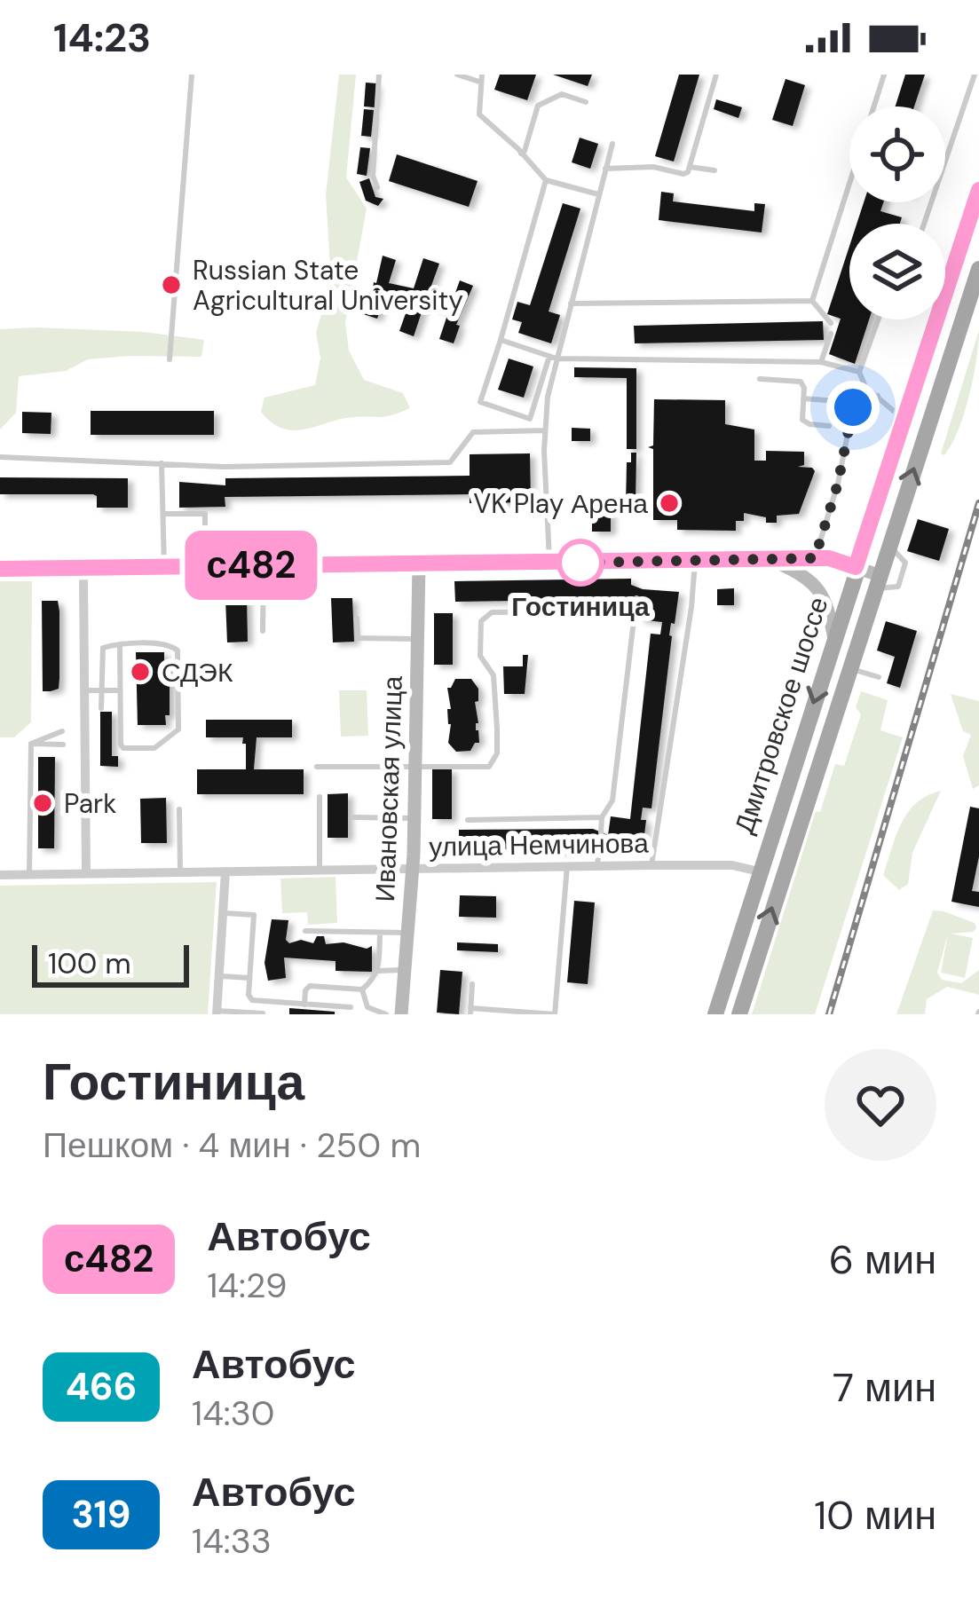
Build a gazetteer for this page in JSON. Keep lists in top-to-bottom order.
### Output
{
  "streets": {
    "main road": ["Дмитровское шоссе"],
    "street": ["Ивановская улица", "улица Немчинова"]
  },
  "crossings": [
    ["Дмитровское шоссе", "улица Немчинова"],
    ["Ивановская улица", "улица Немчинова"]
  ],
  "places": [
    "Russian State Agricultural University",
    "VK Play Арена",
    "Гостиница",
    "СДЭК",
    "Park"
  ],
  "lines": ["bus line с482"],
  "scale_bar": "100 m",
  "page": {
    "status": "14:23",
    "on_map": "с482",
    "scale": "100 m",
    "heading": ["Гостиница", "Пешком · 4 мин · 250 m"],
    "list": [
      {
        "mark": "с482",
        "name": "Автобус",
        "note": "14:29",
        "value": "6 мин"
      },
      {
        "mark": "466",
        "name": "Автобус",
        "note": "14:30",
        "value": "7 мин"
      },
      {
        "mark": "319",
        "name": "Автобус",
        "note": "14:33",
        "value": "10 мин"
      }
    ]
  }
}
